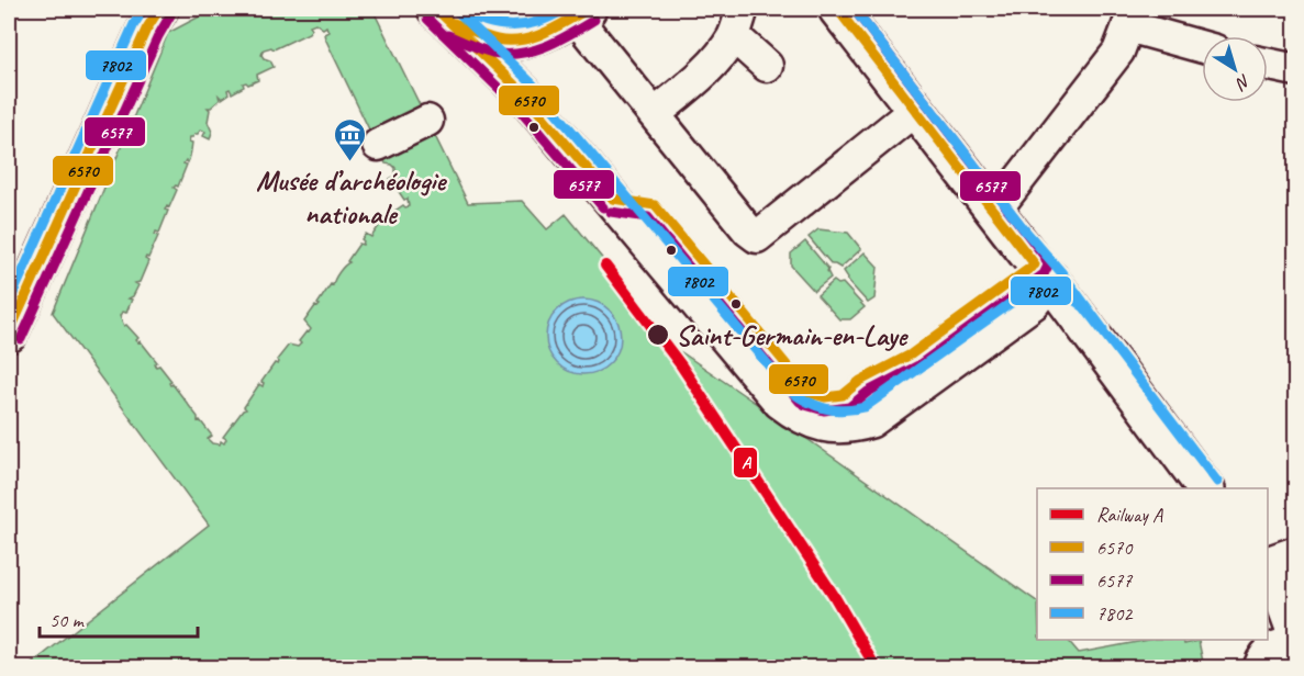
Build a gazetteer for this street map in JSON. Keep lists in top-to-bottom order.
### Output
{
  "places": {
    "museum": ["Musée d’archéologie nationale"],
    "other": ["Saint-Germain-en-Laye"]
  },
  "lines": [
    "transit line 6570",
    "transit line 6577",
    "transit line 7802",
    "rail line A"
  ],
  "legend": [
    "Railway A",
    "6570",
    "6577",
    "7802"
  ],
  "scale_bar": "50 m",
  "north": "bottom right"
}
